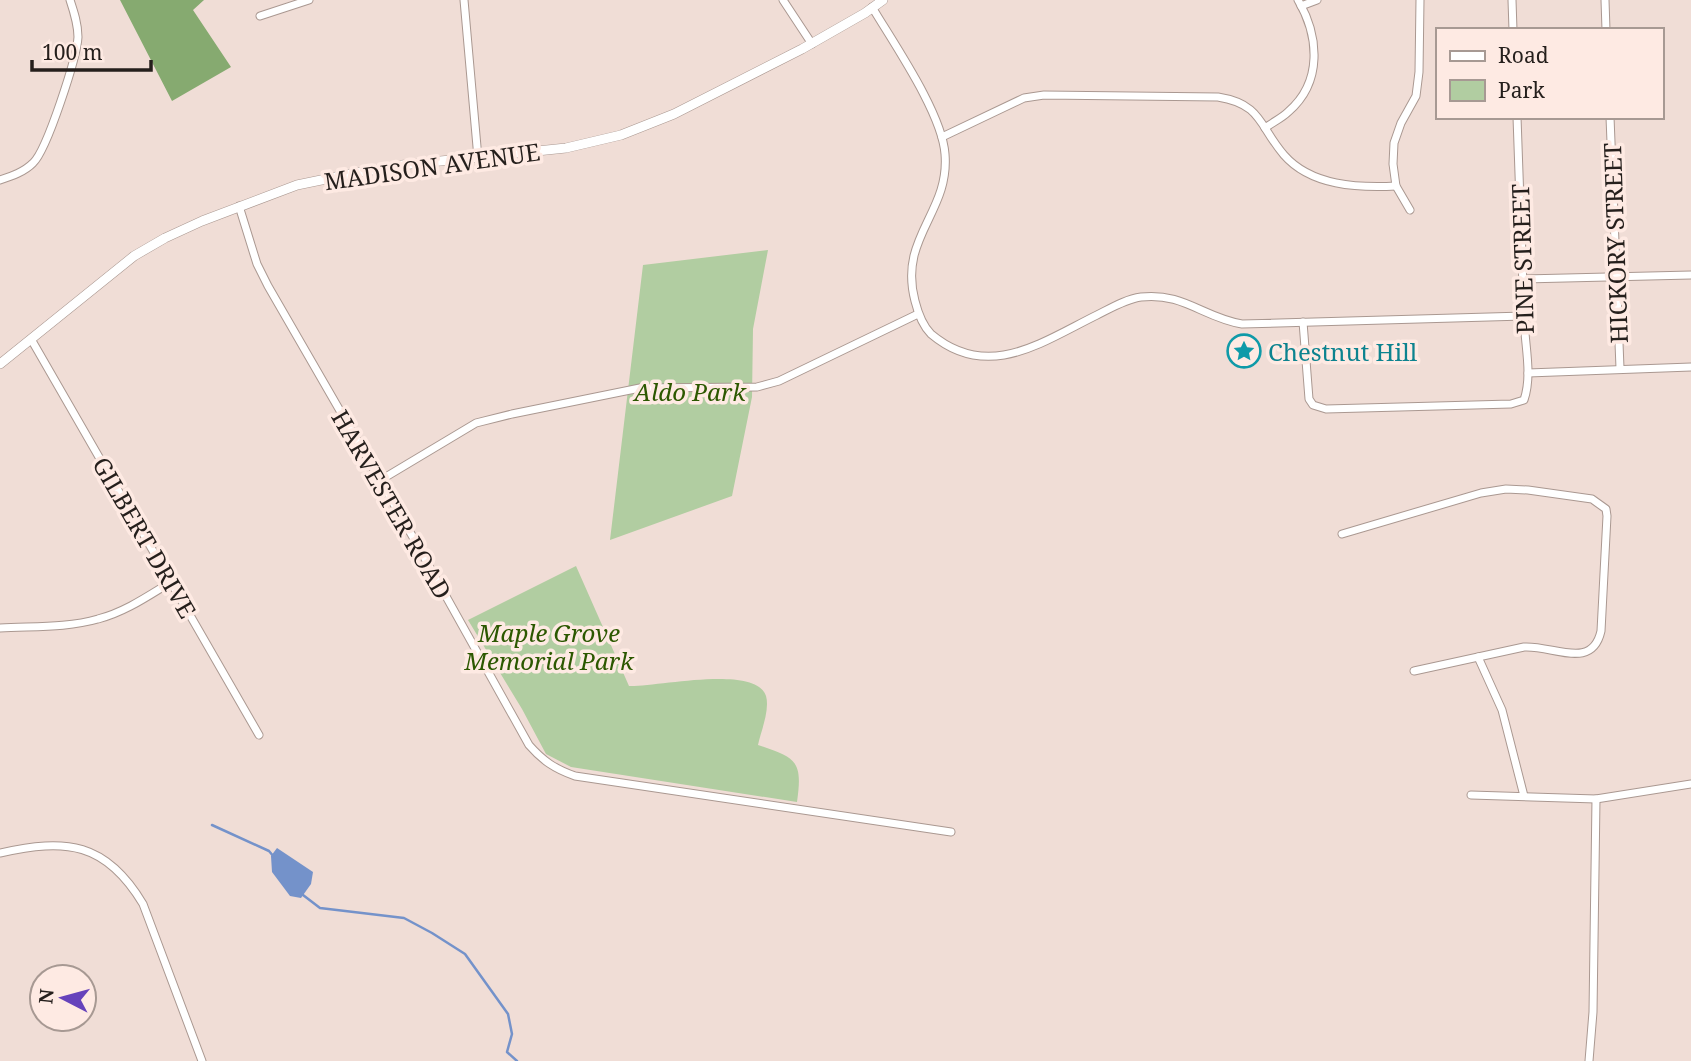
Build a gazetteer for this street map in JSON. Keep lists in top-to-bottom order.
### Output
{
  "streets": {
    "street": [
      "MADISON AVENUE",
      "HICKORY STREET",
      "PINE STREET",
      "HARVESTER ROAD",
      "GILBERT DRIVE"
    ]
  },
  "crossings": [
    ["MADISON AVENUE", "HARVESTER ROAD"],
    ["MADISON AVENUE", "GILBERT DRIVE"]
  ],
  "parks": ["Aldo Park", "Maple Grove Memorial Park"],
  "places": {
    "place": ["Chestnut Hill"]
  },
  "legend": ["Road", "Park"],
  "scale_bar": "100 m",
  "north": "left"
}
